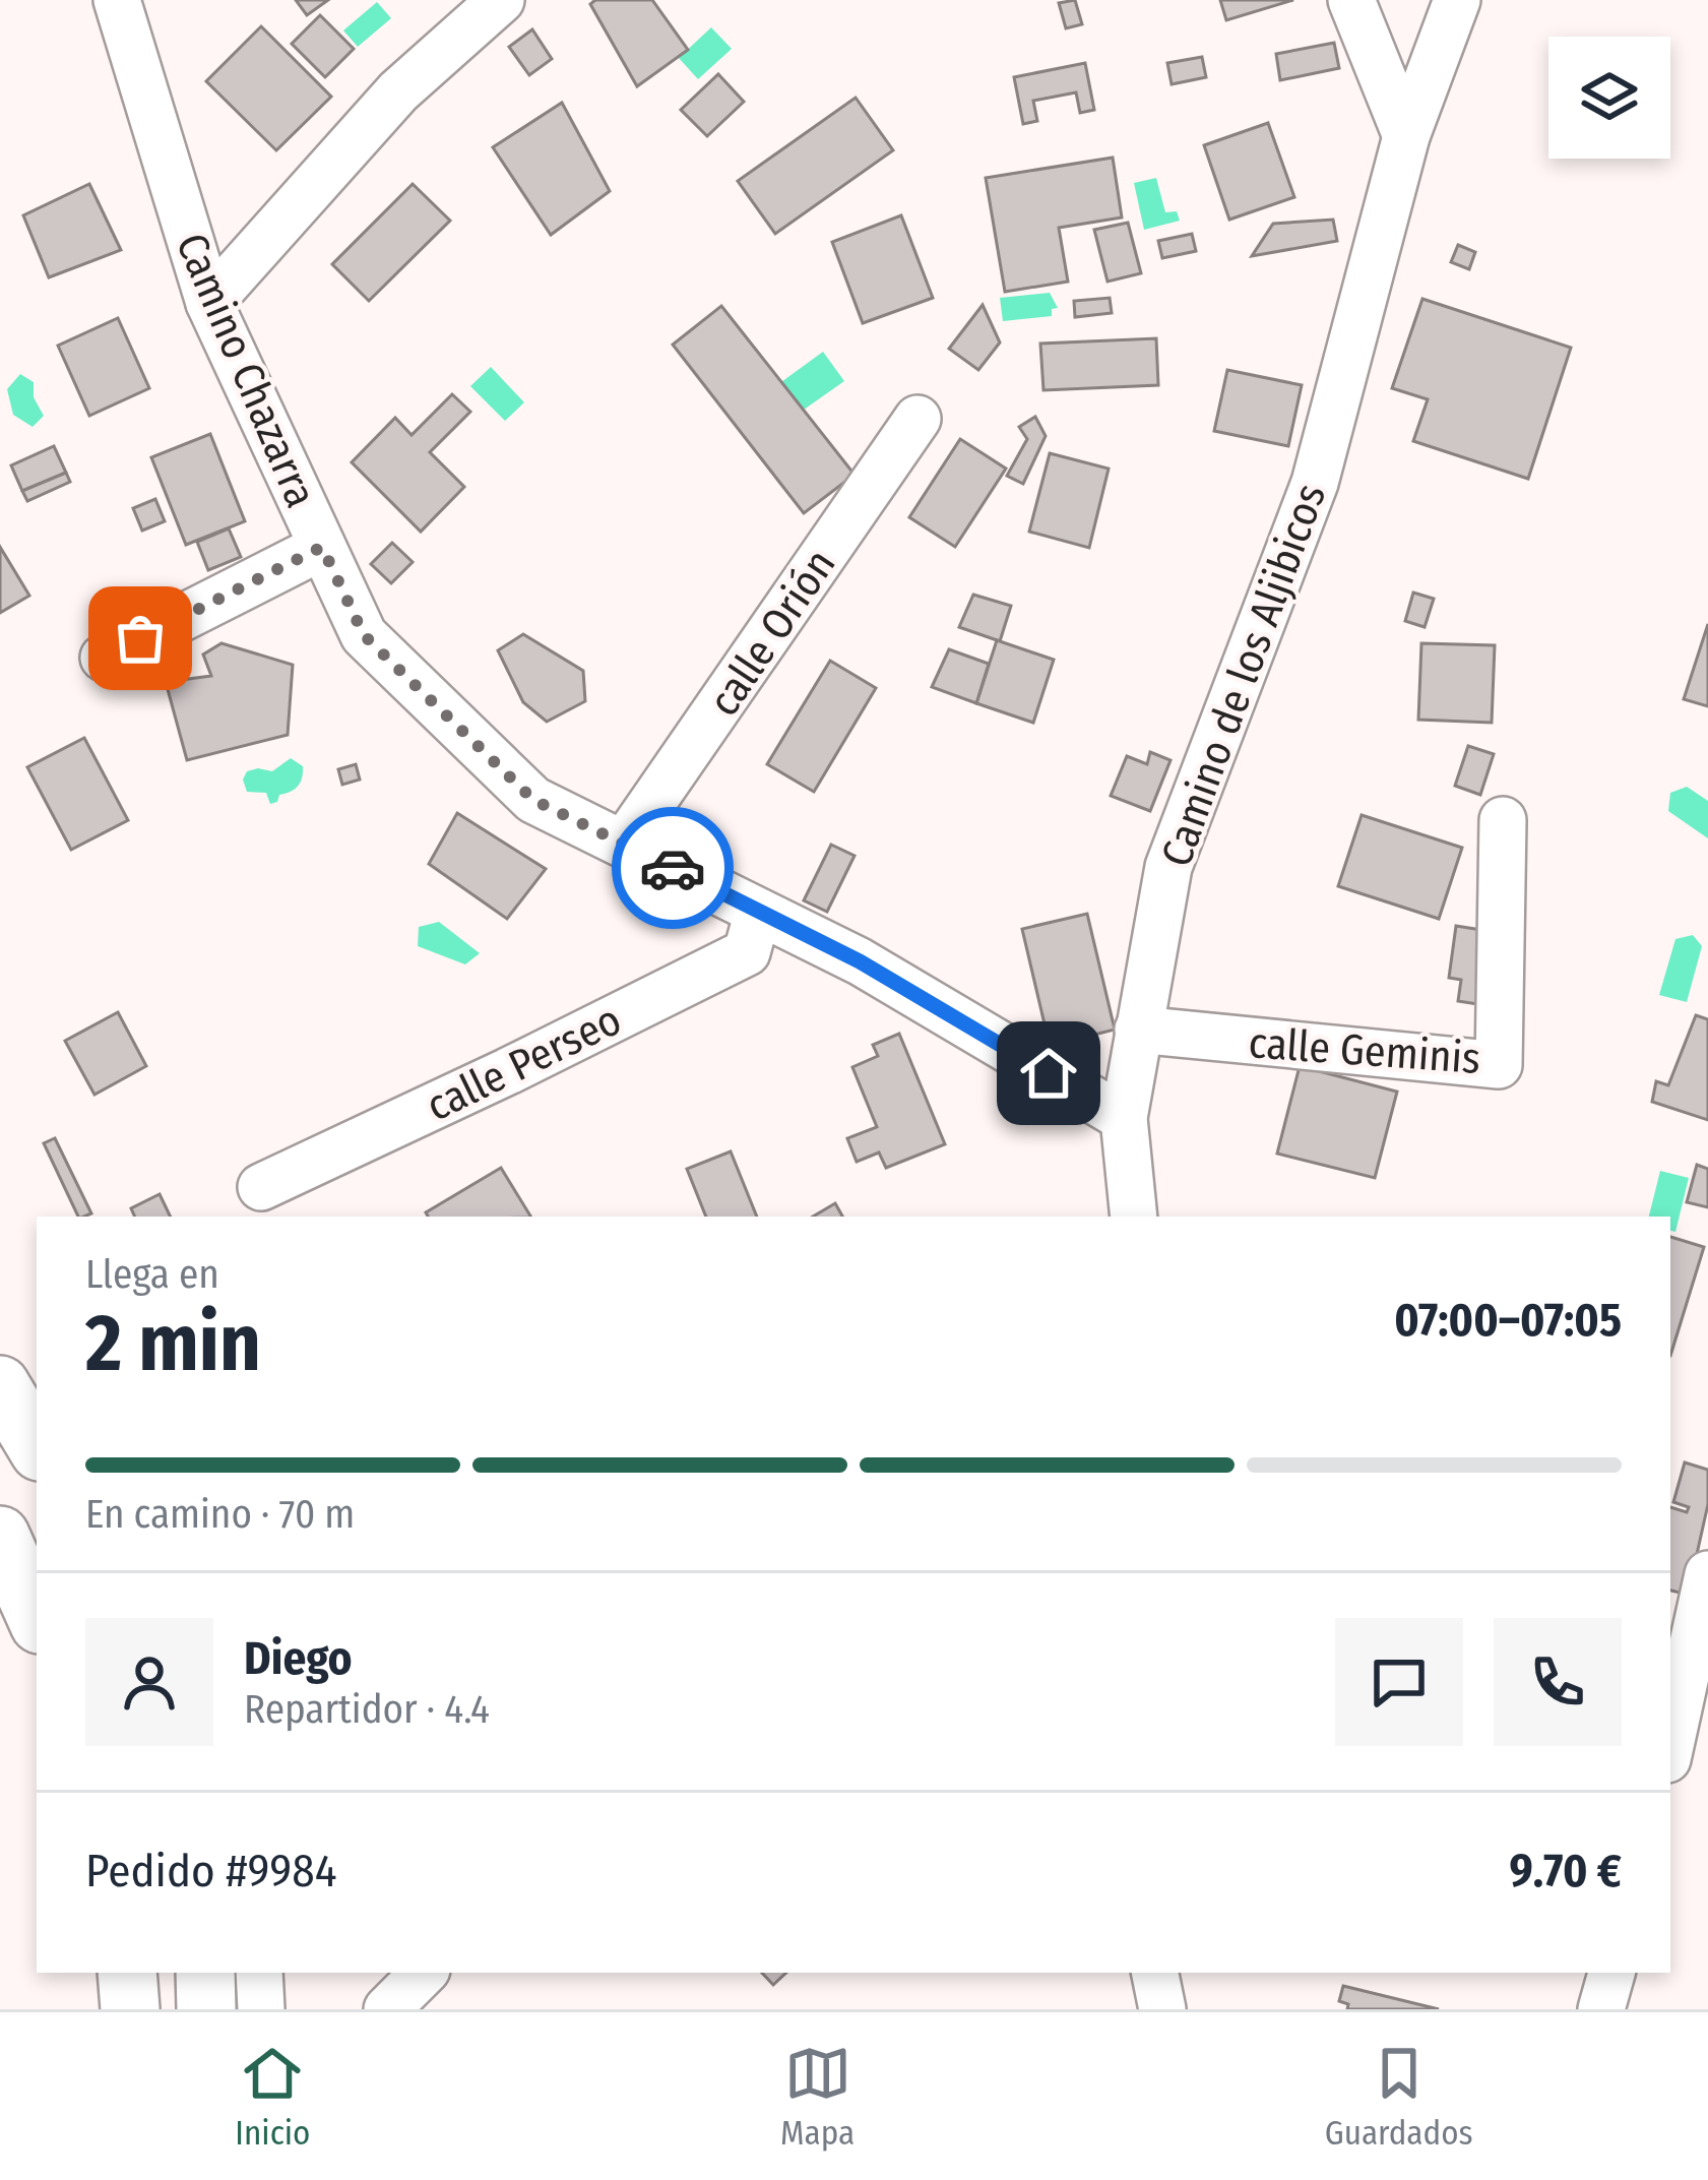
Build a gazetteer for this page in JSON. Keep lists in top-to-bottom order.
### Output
{
  "streets": {
    "street": [
      "Camino Chazarra",
      "calle Orión",
      "Camino de los Aljibicos",
      "calle Geminis",
      "calle Perseo"
    ]
  },
  "crossings": [
    ["Camino Chazarra", "calle Orión"],
    ["Camino Chazarra", "Camino de los Aljibicos"],
    ["Camino Chazarra", "calle Perseo"],
    ["Camino de los Aljibicos", "calle Geminis"]
  ],
  "page": {
    "heading": ["2 min", "Llega en", "07:00–07:05"],
    "panel": [
      "Diego",
      "Repartidor · 4.4",
      "Pedido #9984",
      "9.70 €"
    ],
    "bar": "En camino · 70 m",
    "tabs": ["Inicio", "Mapa", "Guardados"]
  }
}
